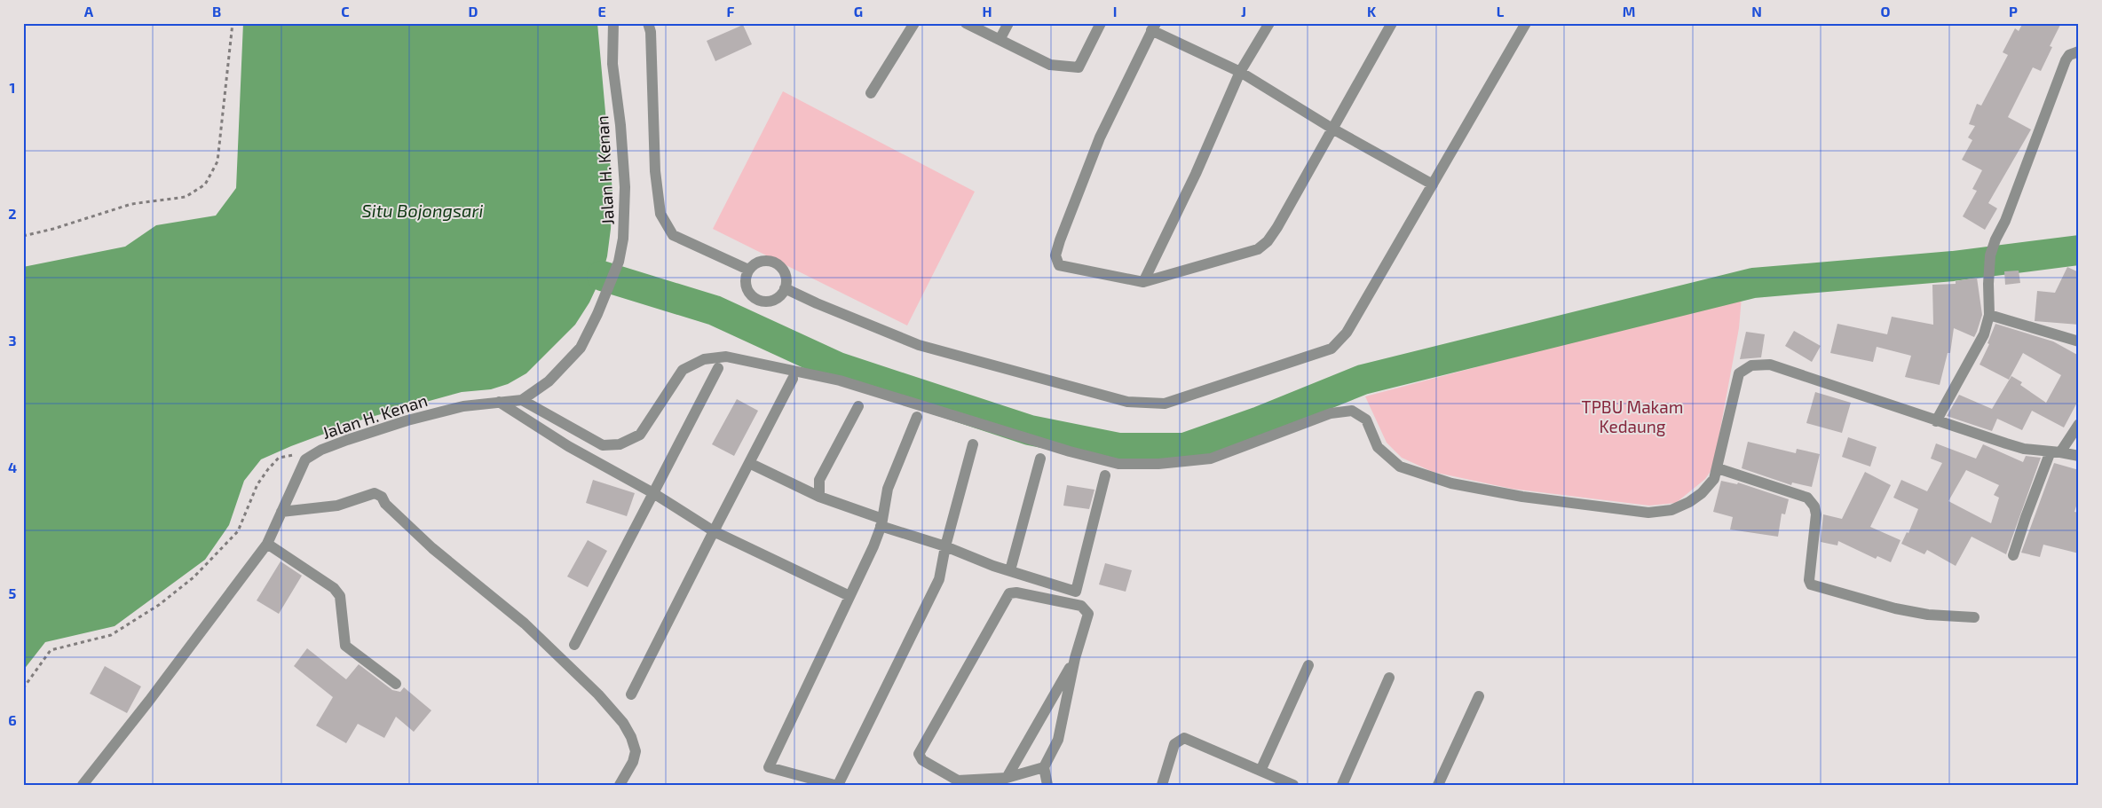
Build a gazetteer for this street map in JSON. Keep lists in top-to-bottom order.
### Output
{
  "streets": {
    "street": ["Jalan H. Kenan"]
  },
  "water": ["Situ Bojongsari"],
  "parks": ["TPBU Makam Kedaung"],
  "grid": {
    "columns": [
      "A",
      "B",
      "C",
      "D",
      "E",
      "F",
      "G",
      "H",
      "I",
      "J",
      "K",
      "L",
      "M",
      "N",
      "O",
      "P"
    ],
    "rows": [
      "1",
      "2",
      "3",
      "4",
      "5",
      "6"
    ]
  }
}
